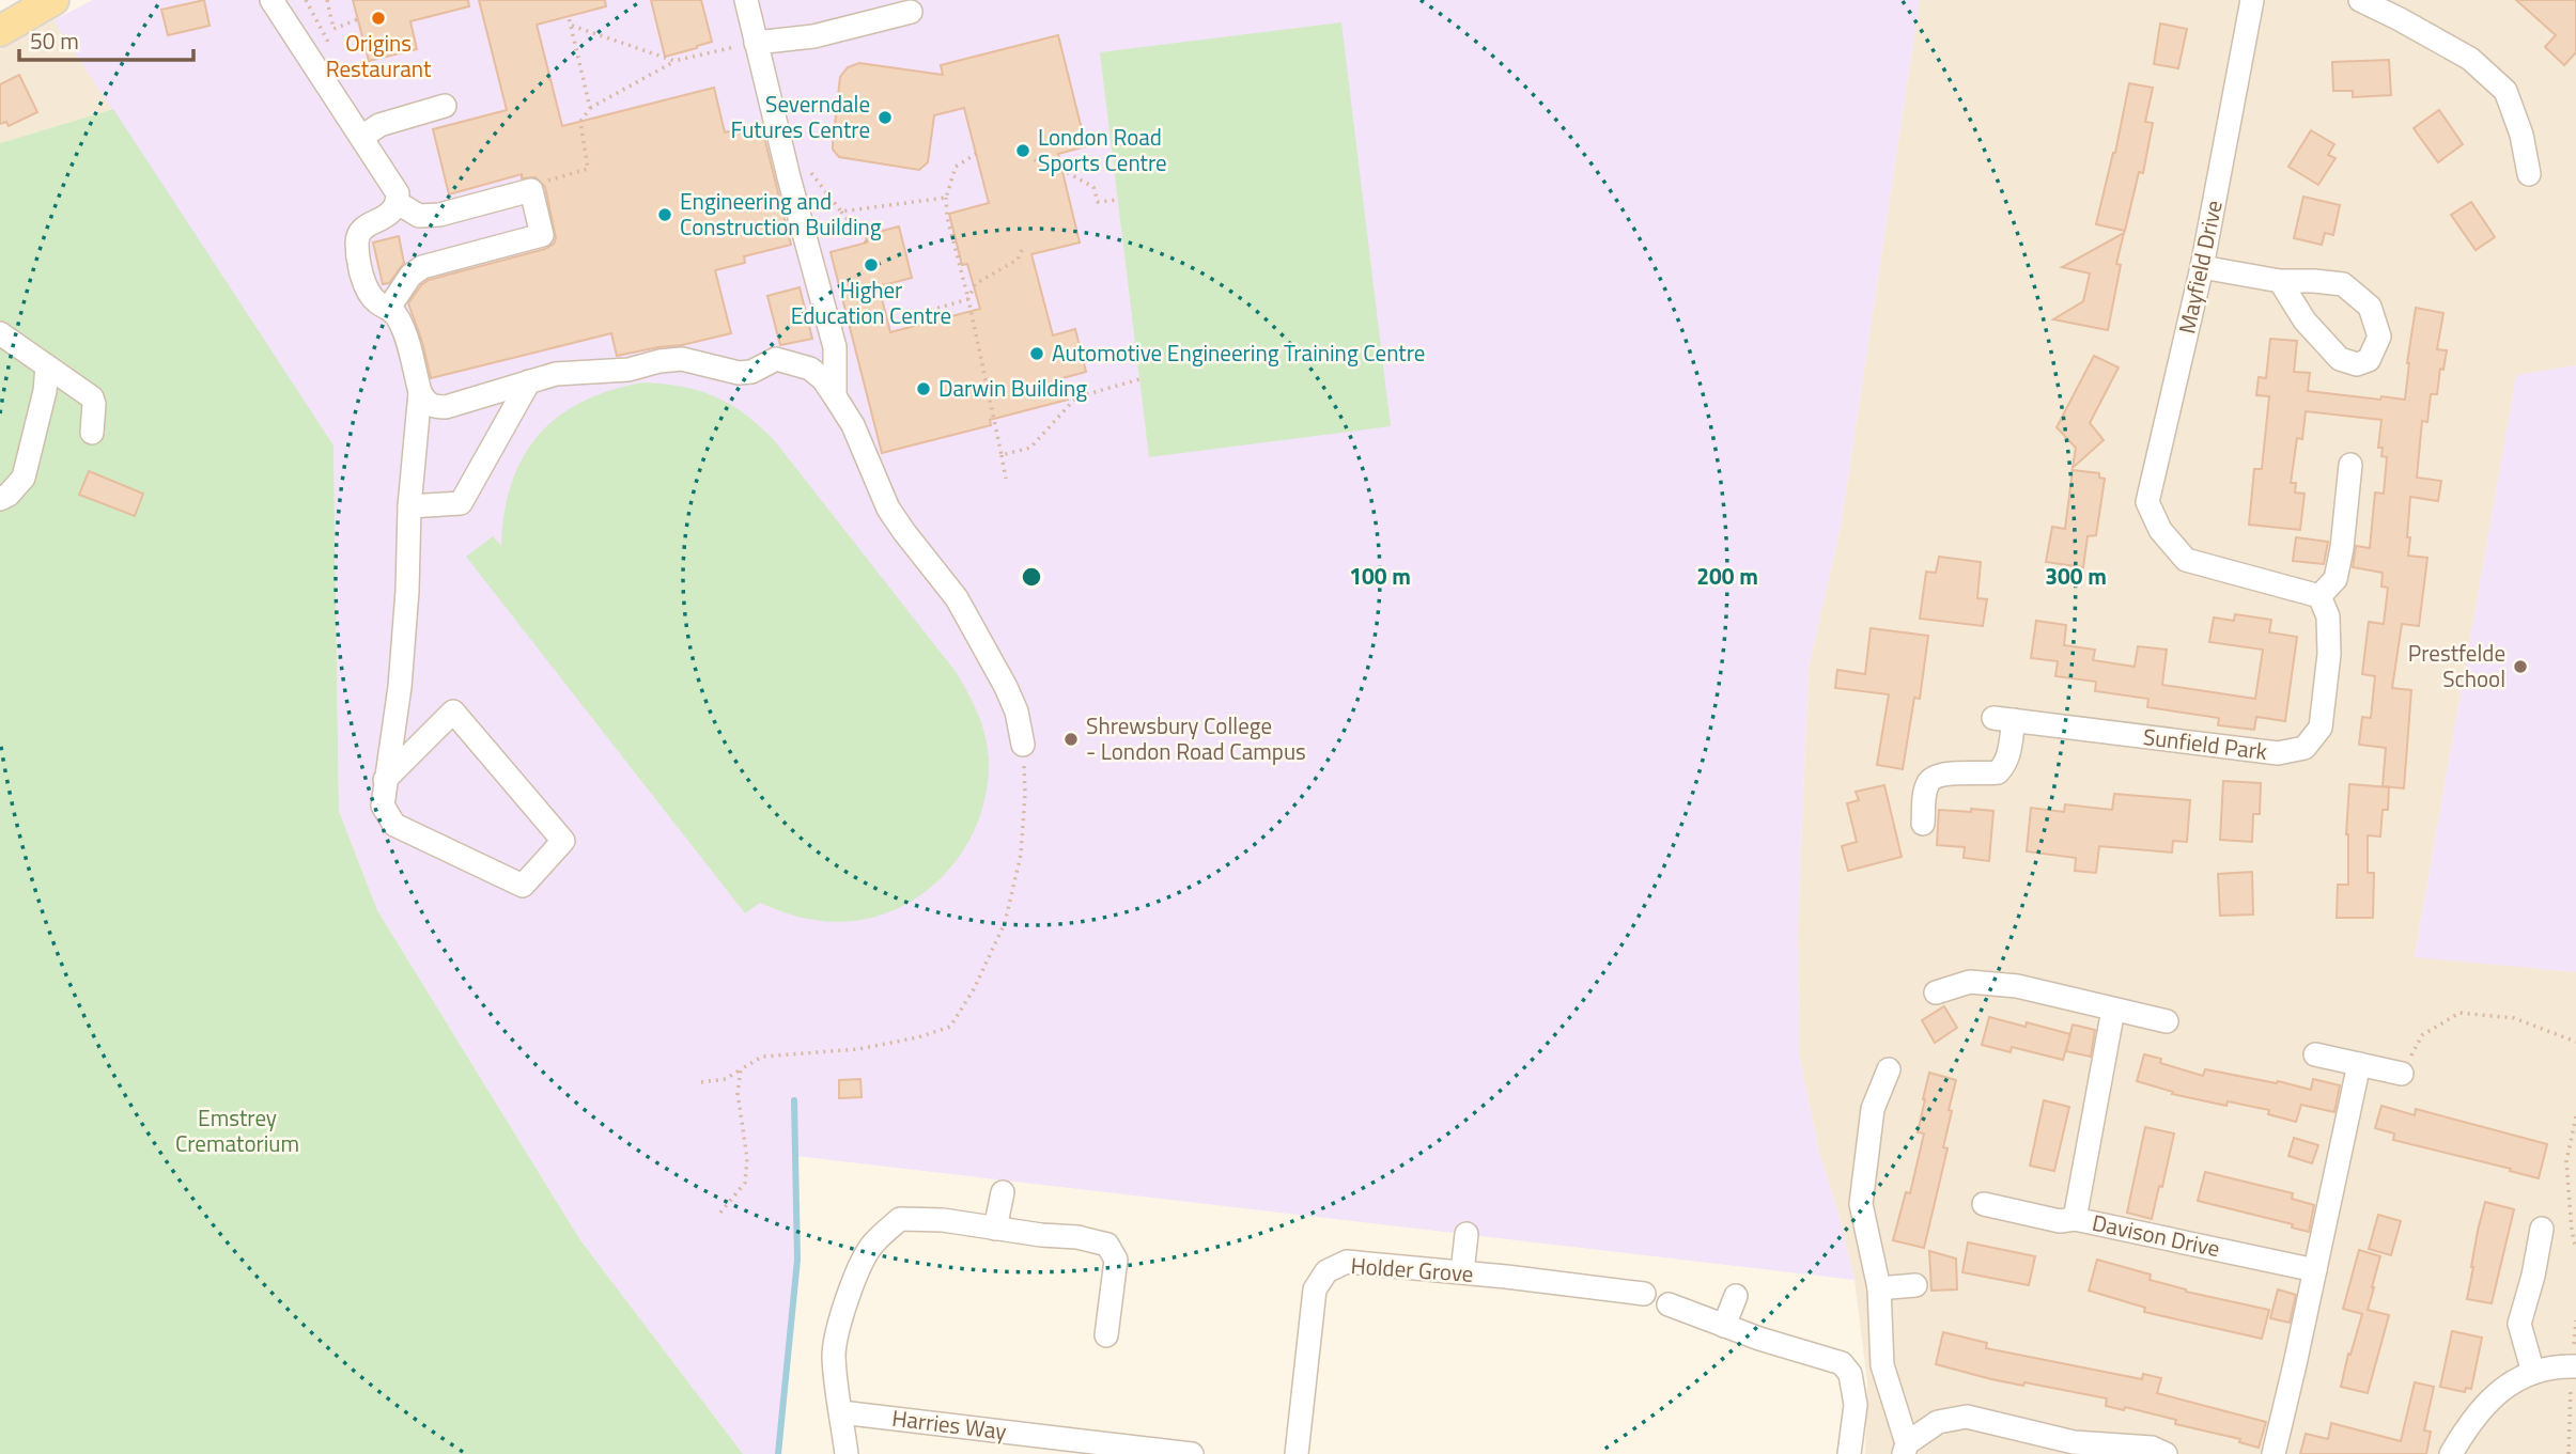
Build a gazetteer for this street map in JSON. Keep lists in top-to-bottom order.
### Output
{
  "streets": {
    "street": [
      "Mayfield Drive",
      "Sunfield Park",
      "Davison Drive",
      "Holder Grove",
      "Harries Way"
    ]
  },
  "crossings": [
    ["Mayfield Drive", "Sunfield Park"]
  ],
  "parks": ["Emstrey Crematorium"],
  "places": [
    "Origins Restaurant",
    "Severndale Futures Centre",
    "London Road Sports Centre",
    "Engineering and Construction Building",
    "Higher Education Centre",
    "Automotive Engineering Training Centre",
    "Darwin Building",
    "Prestfelde School",
    "Shrewsbury College - London Road Campus"
  ],
  "scale_bar": "50 m",
  "rings": ["100 m", "200 m", "300 m"]
}
